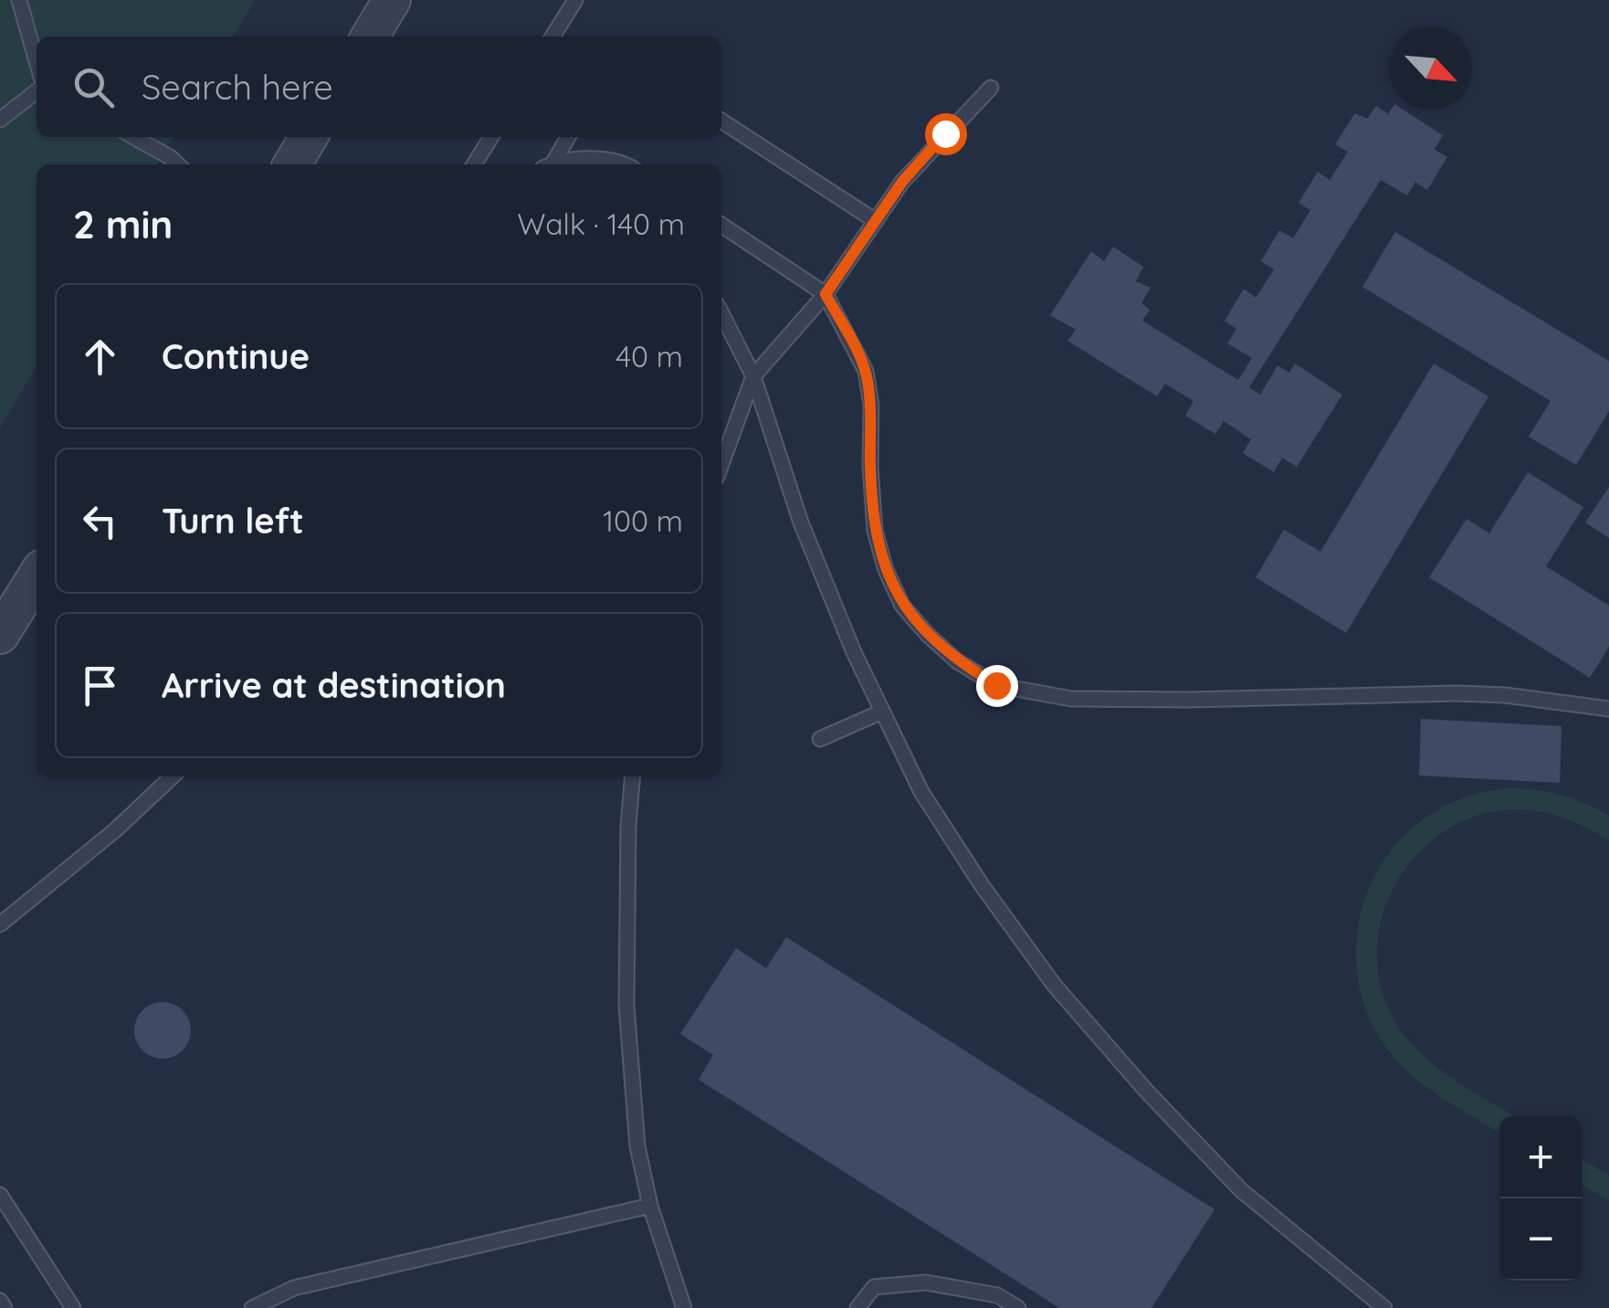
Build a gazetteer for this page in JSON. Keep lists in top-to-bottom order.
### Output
{
  "north": "bottom right",
  "page": {
    "search": "Search here",
    "heading": ["2 min", "Walk · 140 m"],
    "list": [
      ["Continue", "40 m"],
      ["Turn left", "100 m"],
      "Arrive at destination"
    ],
    "map_buttons": ["+", "−"]
  }
}
